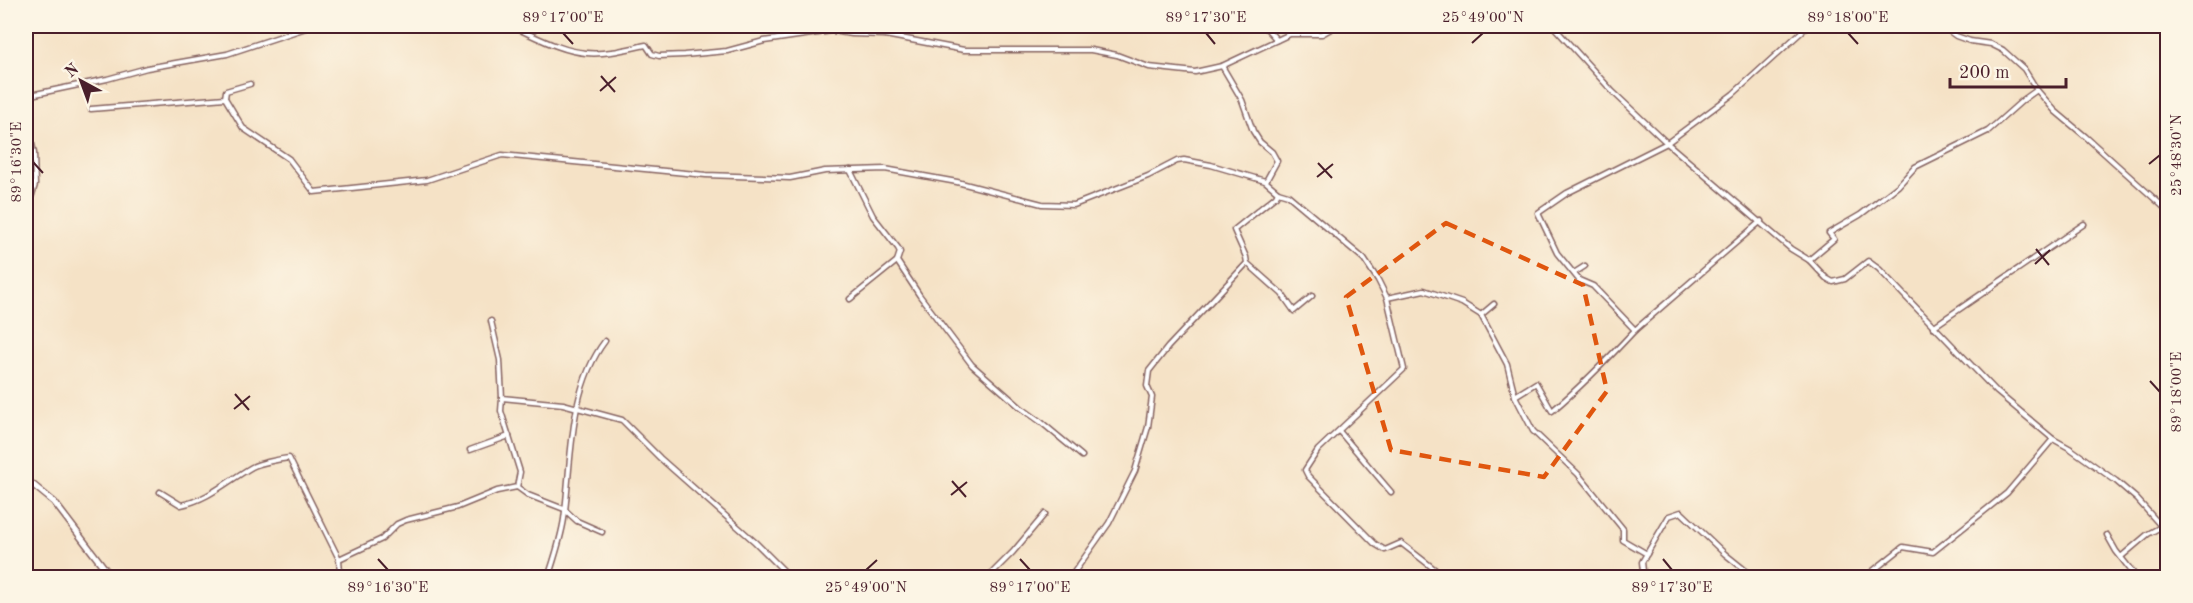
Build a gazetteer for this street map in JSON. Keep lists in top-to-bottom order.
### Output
{
  "scale_bar": "200 m",
  "north": "top left",
  "coordinates": [
    "89°17'00\"E",
    "89°17'30\"E",
    "25°49'00\"N",
    "89°18'00\"E",
    "25°48'30\"N",
    "89°16'30\"E"
  ]
}
